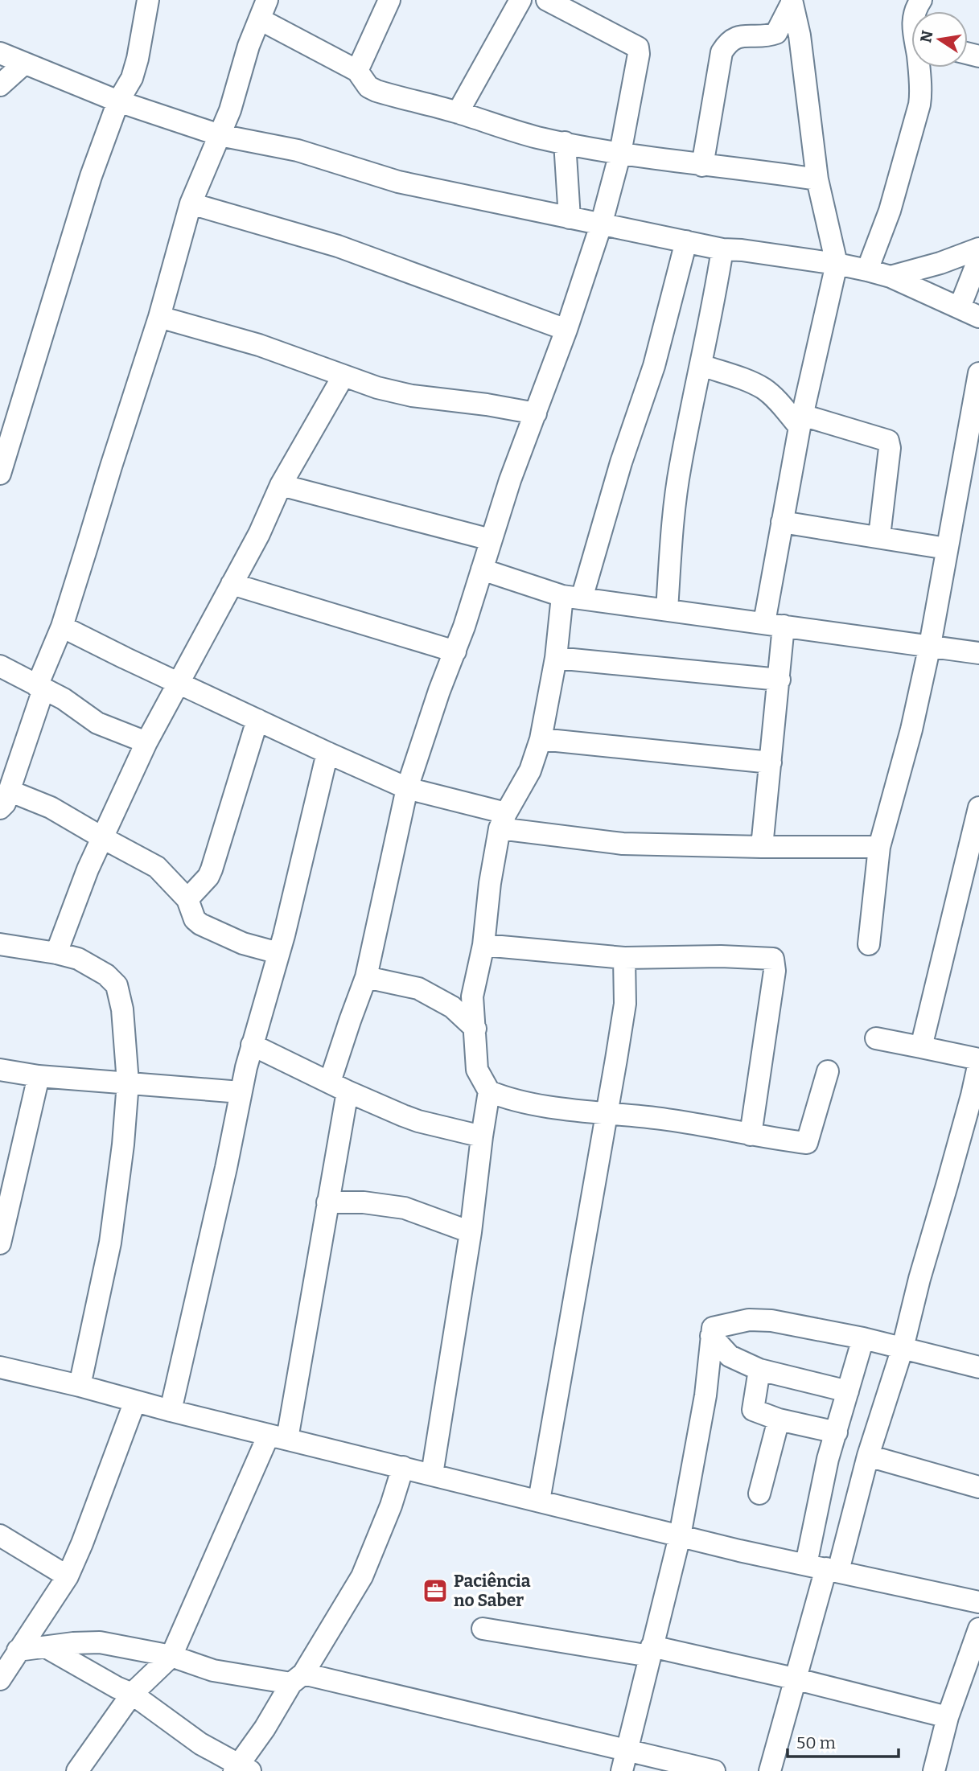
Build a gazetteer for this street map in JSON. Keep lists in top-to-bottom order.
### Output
{
  "places": {
    "office": ["Paciência no Saber"]
  },
  "scale_bar": "50 m",
  "north": "left"
}
